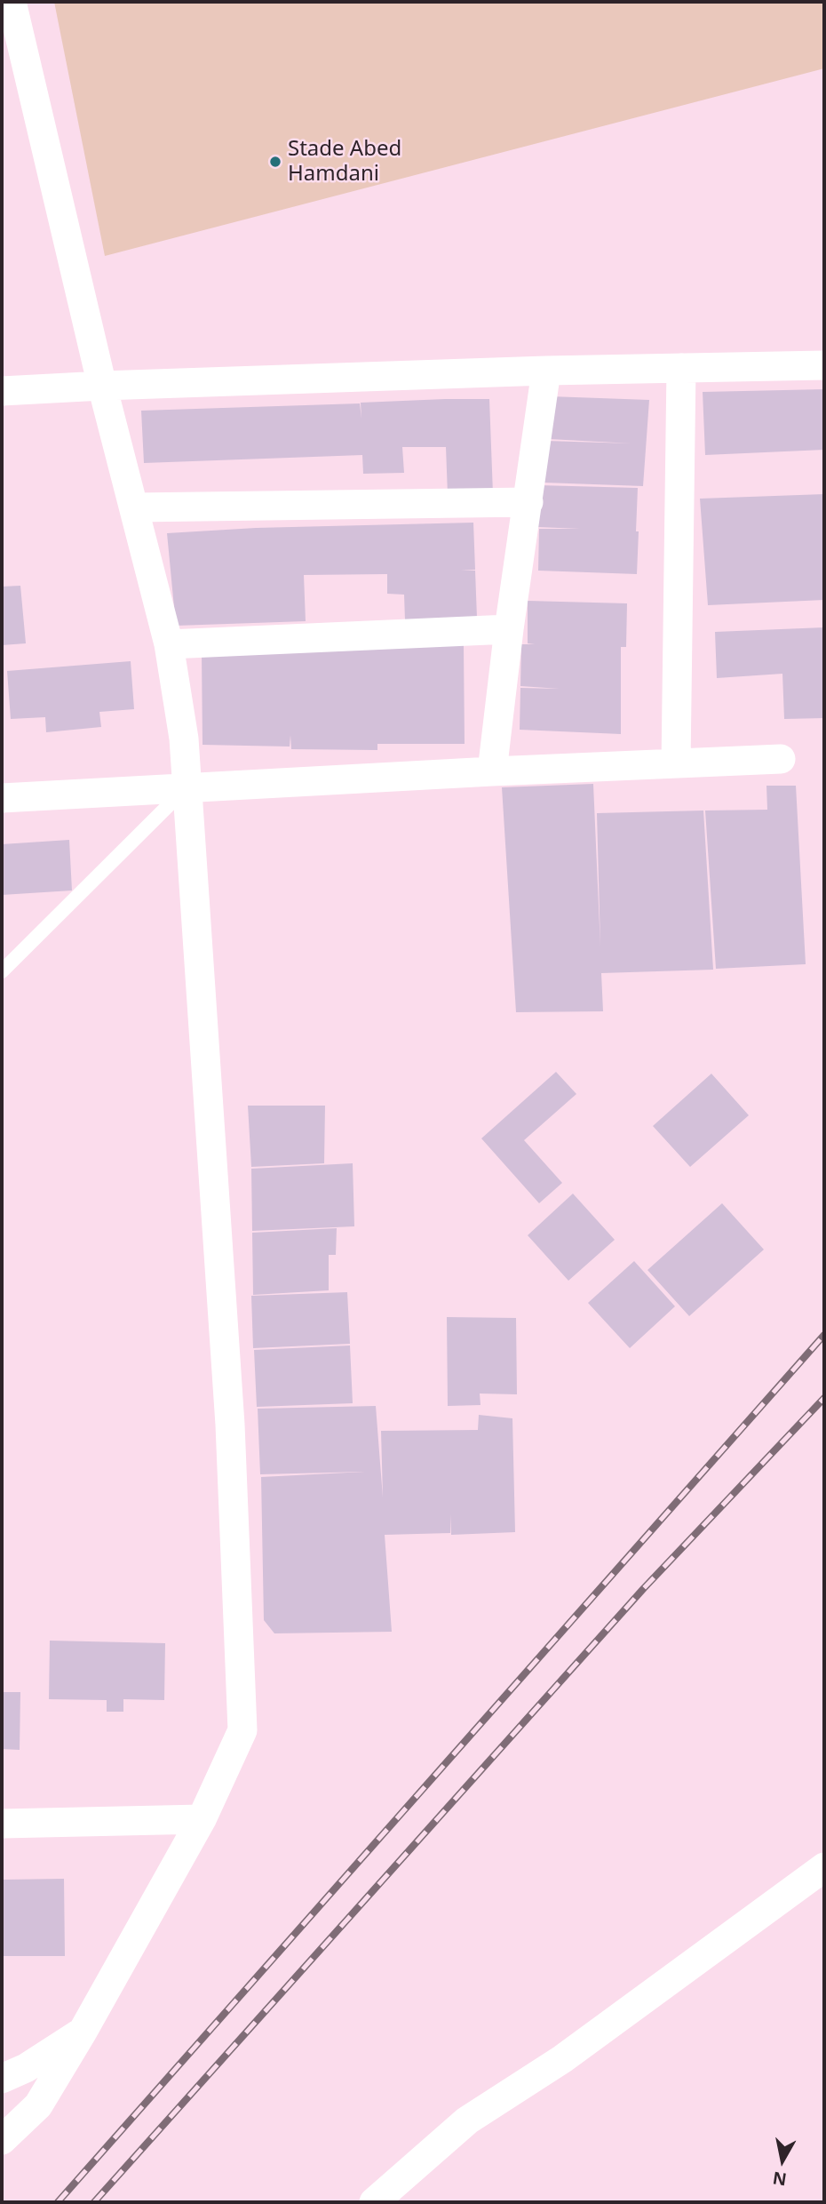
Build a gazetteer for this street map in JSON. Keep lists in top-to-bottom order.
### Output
{
  "places": ["Stade Abed Hamdani"],
  "north": "bottom"
}
